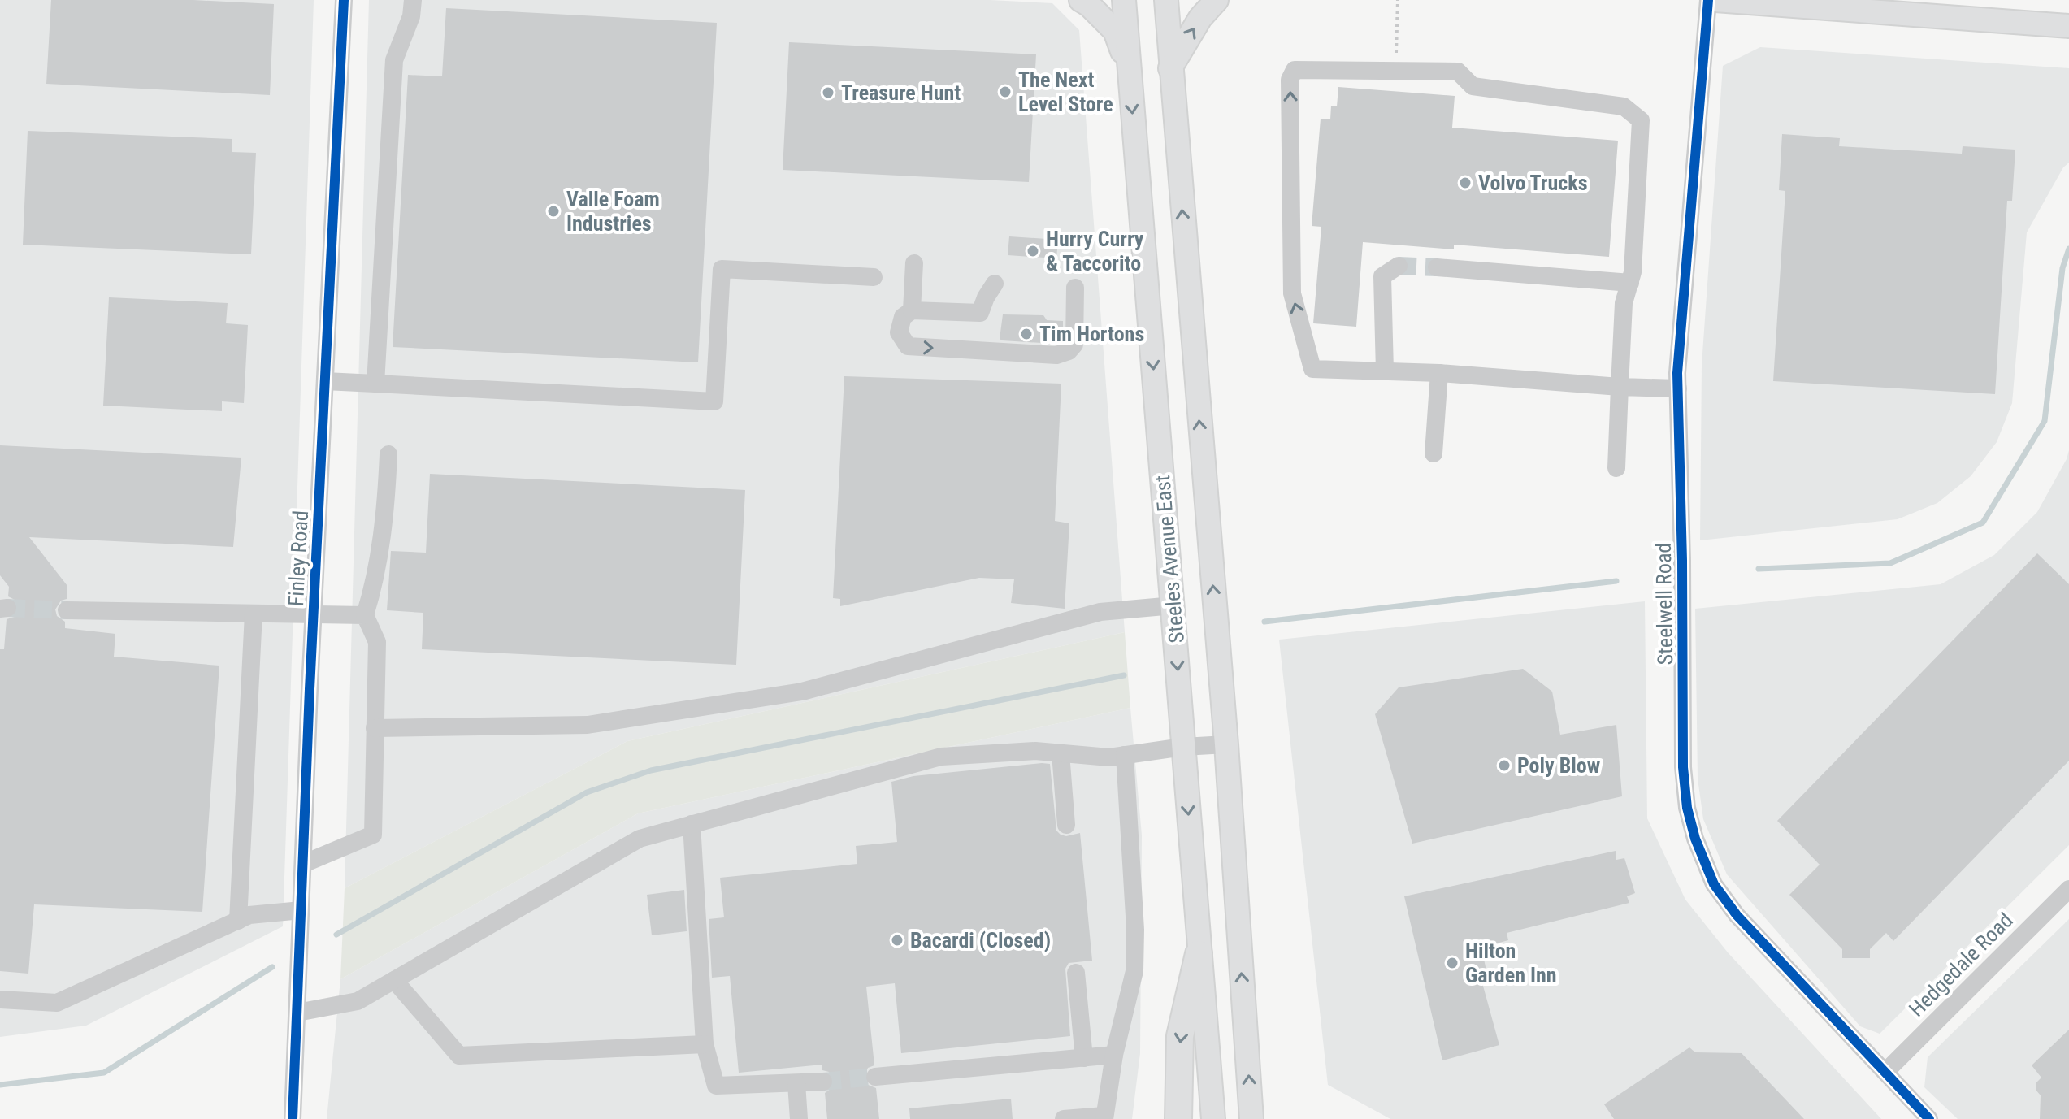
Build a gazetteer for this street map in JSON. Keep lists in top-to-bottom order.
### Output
{
  "streets": {
    "main road": ["Steeles Avenue East"],
    "street": ["Finley Road", "Steelwell Road", "Hedgedale Road"]
  },
  "crossings": [
    ["Steelwell Road", "Hedgedale Road"]
  ],
  "places": [
    "The Next Level Store",
    "Treasure Hunt",
    "Volvo Trucks",
    "Valle Foam Industries",
    "Hurry Curry & Taccorito",
    "Tim Hortons",
    "Poly Blow",
    "Bacardi (Closed)",
    "Hilton Garden Inn"
  ]
}
